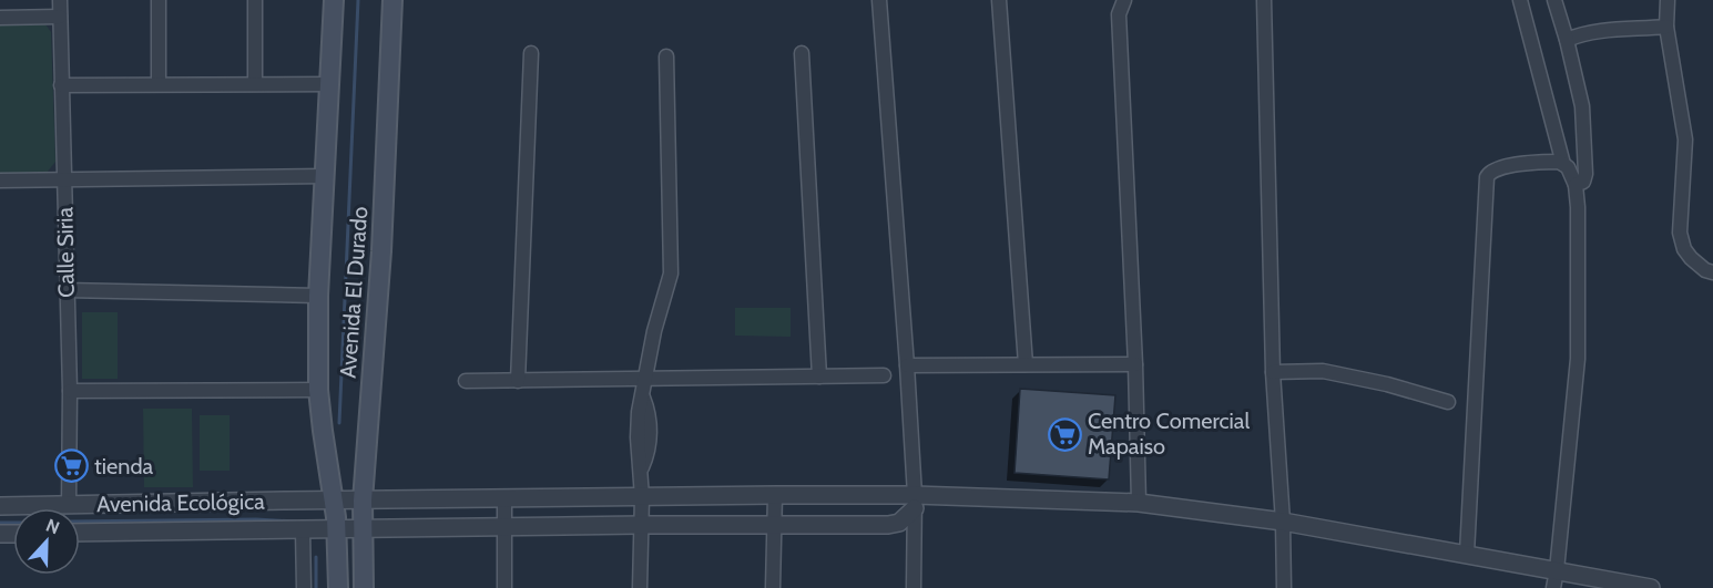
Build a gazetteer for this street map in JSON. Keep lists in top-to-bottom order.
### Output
{
  "streets": {
    "main road": ["Avenida El Durado"],
    "street": ["Calle Siria", "Avenida Ecológica"]
  },
  "crossings": [
    ["Calle Siria", "Avenida Ecológica"],
    ["Avenida El Durado", "Avenida Ecológica"]
  ],
  "places": {
    "supermarket": ["Centro Comercial Mapaiso", "tienda"]
  },
  "north": "top"
}
